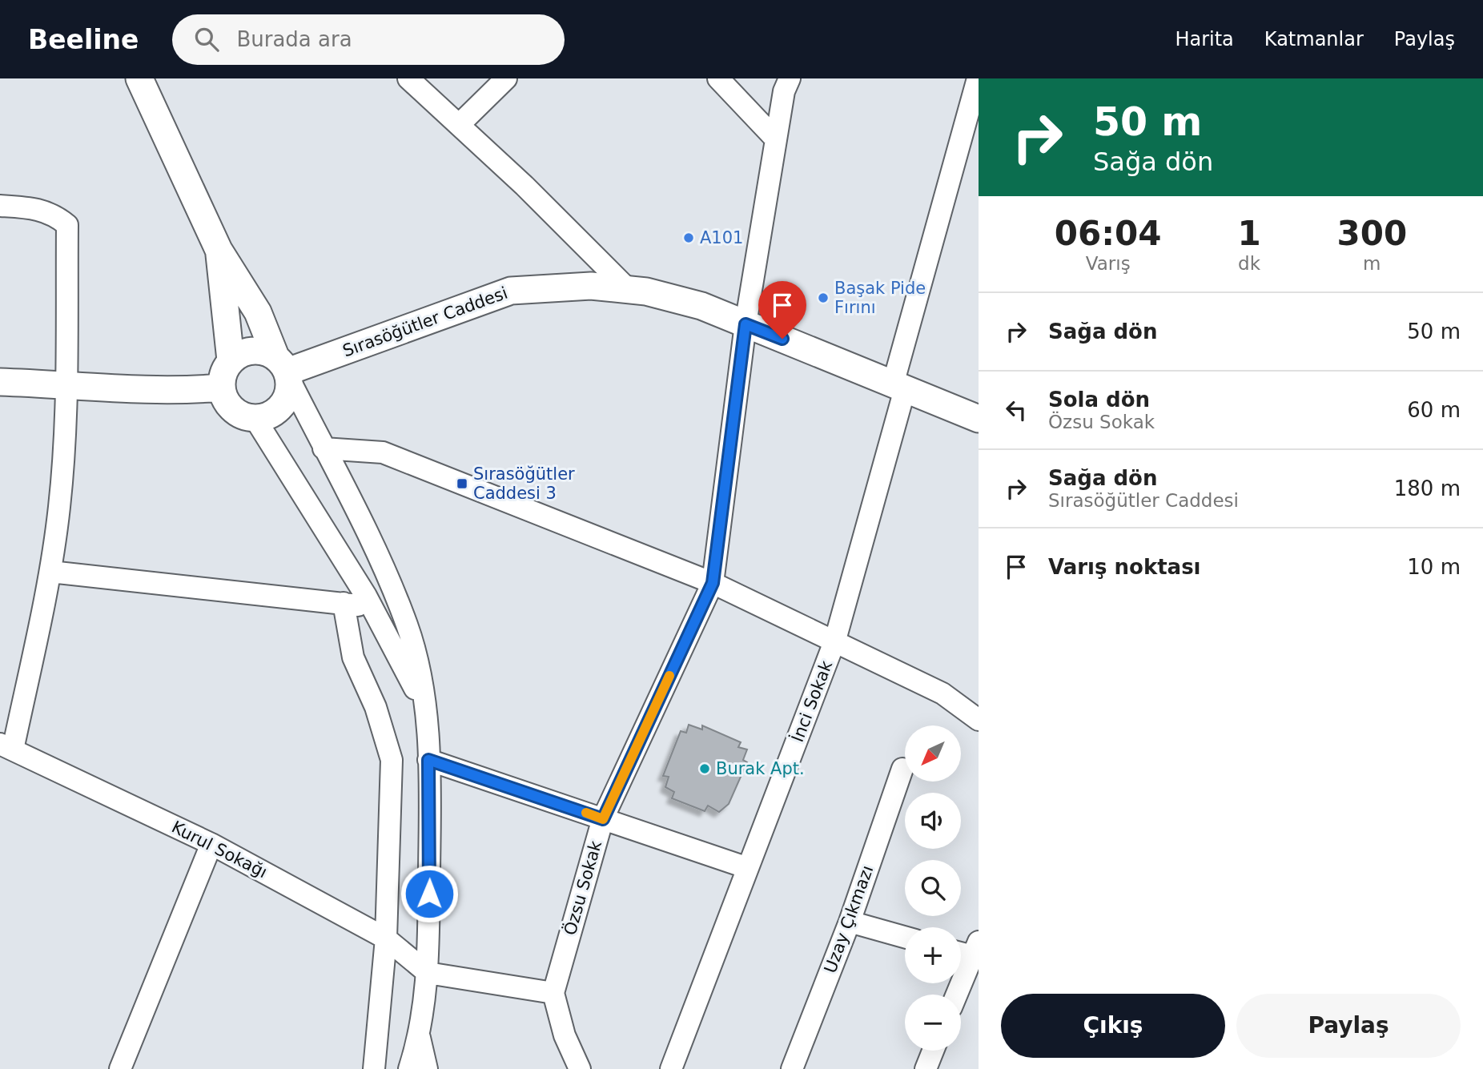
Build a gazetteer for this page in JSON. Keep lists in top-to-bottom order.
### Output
{
  "streets": {
    "street": [
      "Sırasöğütler Caddesi",
      "İnci Sokak",
      "Kurul Sokağı",
      "Özsu Sokak",
      "Uzay Çıkmazı"
    ]
  },
  "crossings": [
    ["Sırasöğütler Caddesi", "İnci Sokak"],
    ["Sırasöğütler Caddesi", "Özsu Sokak"]
  ],
  "places": {
    "other": ["A101", "Başak Pide Fırını", "Burak Apt."],
    "transit": ["Sırasöğütler Caddesi 3"]
  },
  "north": "bottom left",
  "page": {
    "header": "Beeline",
    "search": "Burada ara",
    "nav": ["Harita", "Katmanlar", "Paylaş"],
    "turn": ["50 m", "Sağa dön"],
    "eta": [
      "06:04",
      "Varış",
      "1",
      "dk",
      "300",
      "m"
    ],
    "list": [
      {
        "name": "Sağa dön",
        "value": "50 m"
      },
      {
        "name": "Sola dön",
        "note": "Özsu Sokak",
        "value": "60 m"
      },
      {
        "name": "Sağa dön",
        "note": "Sırasöğütler Caddesi",
        "value": "180 m"
      },
      {
        "name": "Varış noktası",
        "value": "10 m"
      }
    ],
    "map_buttons": ["+", "−"],
    "buttons": ["Çıkış", "Paylaş"]
  }
}
